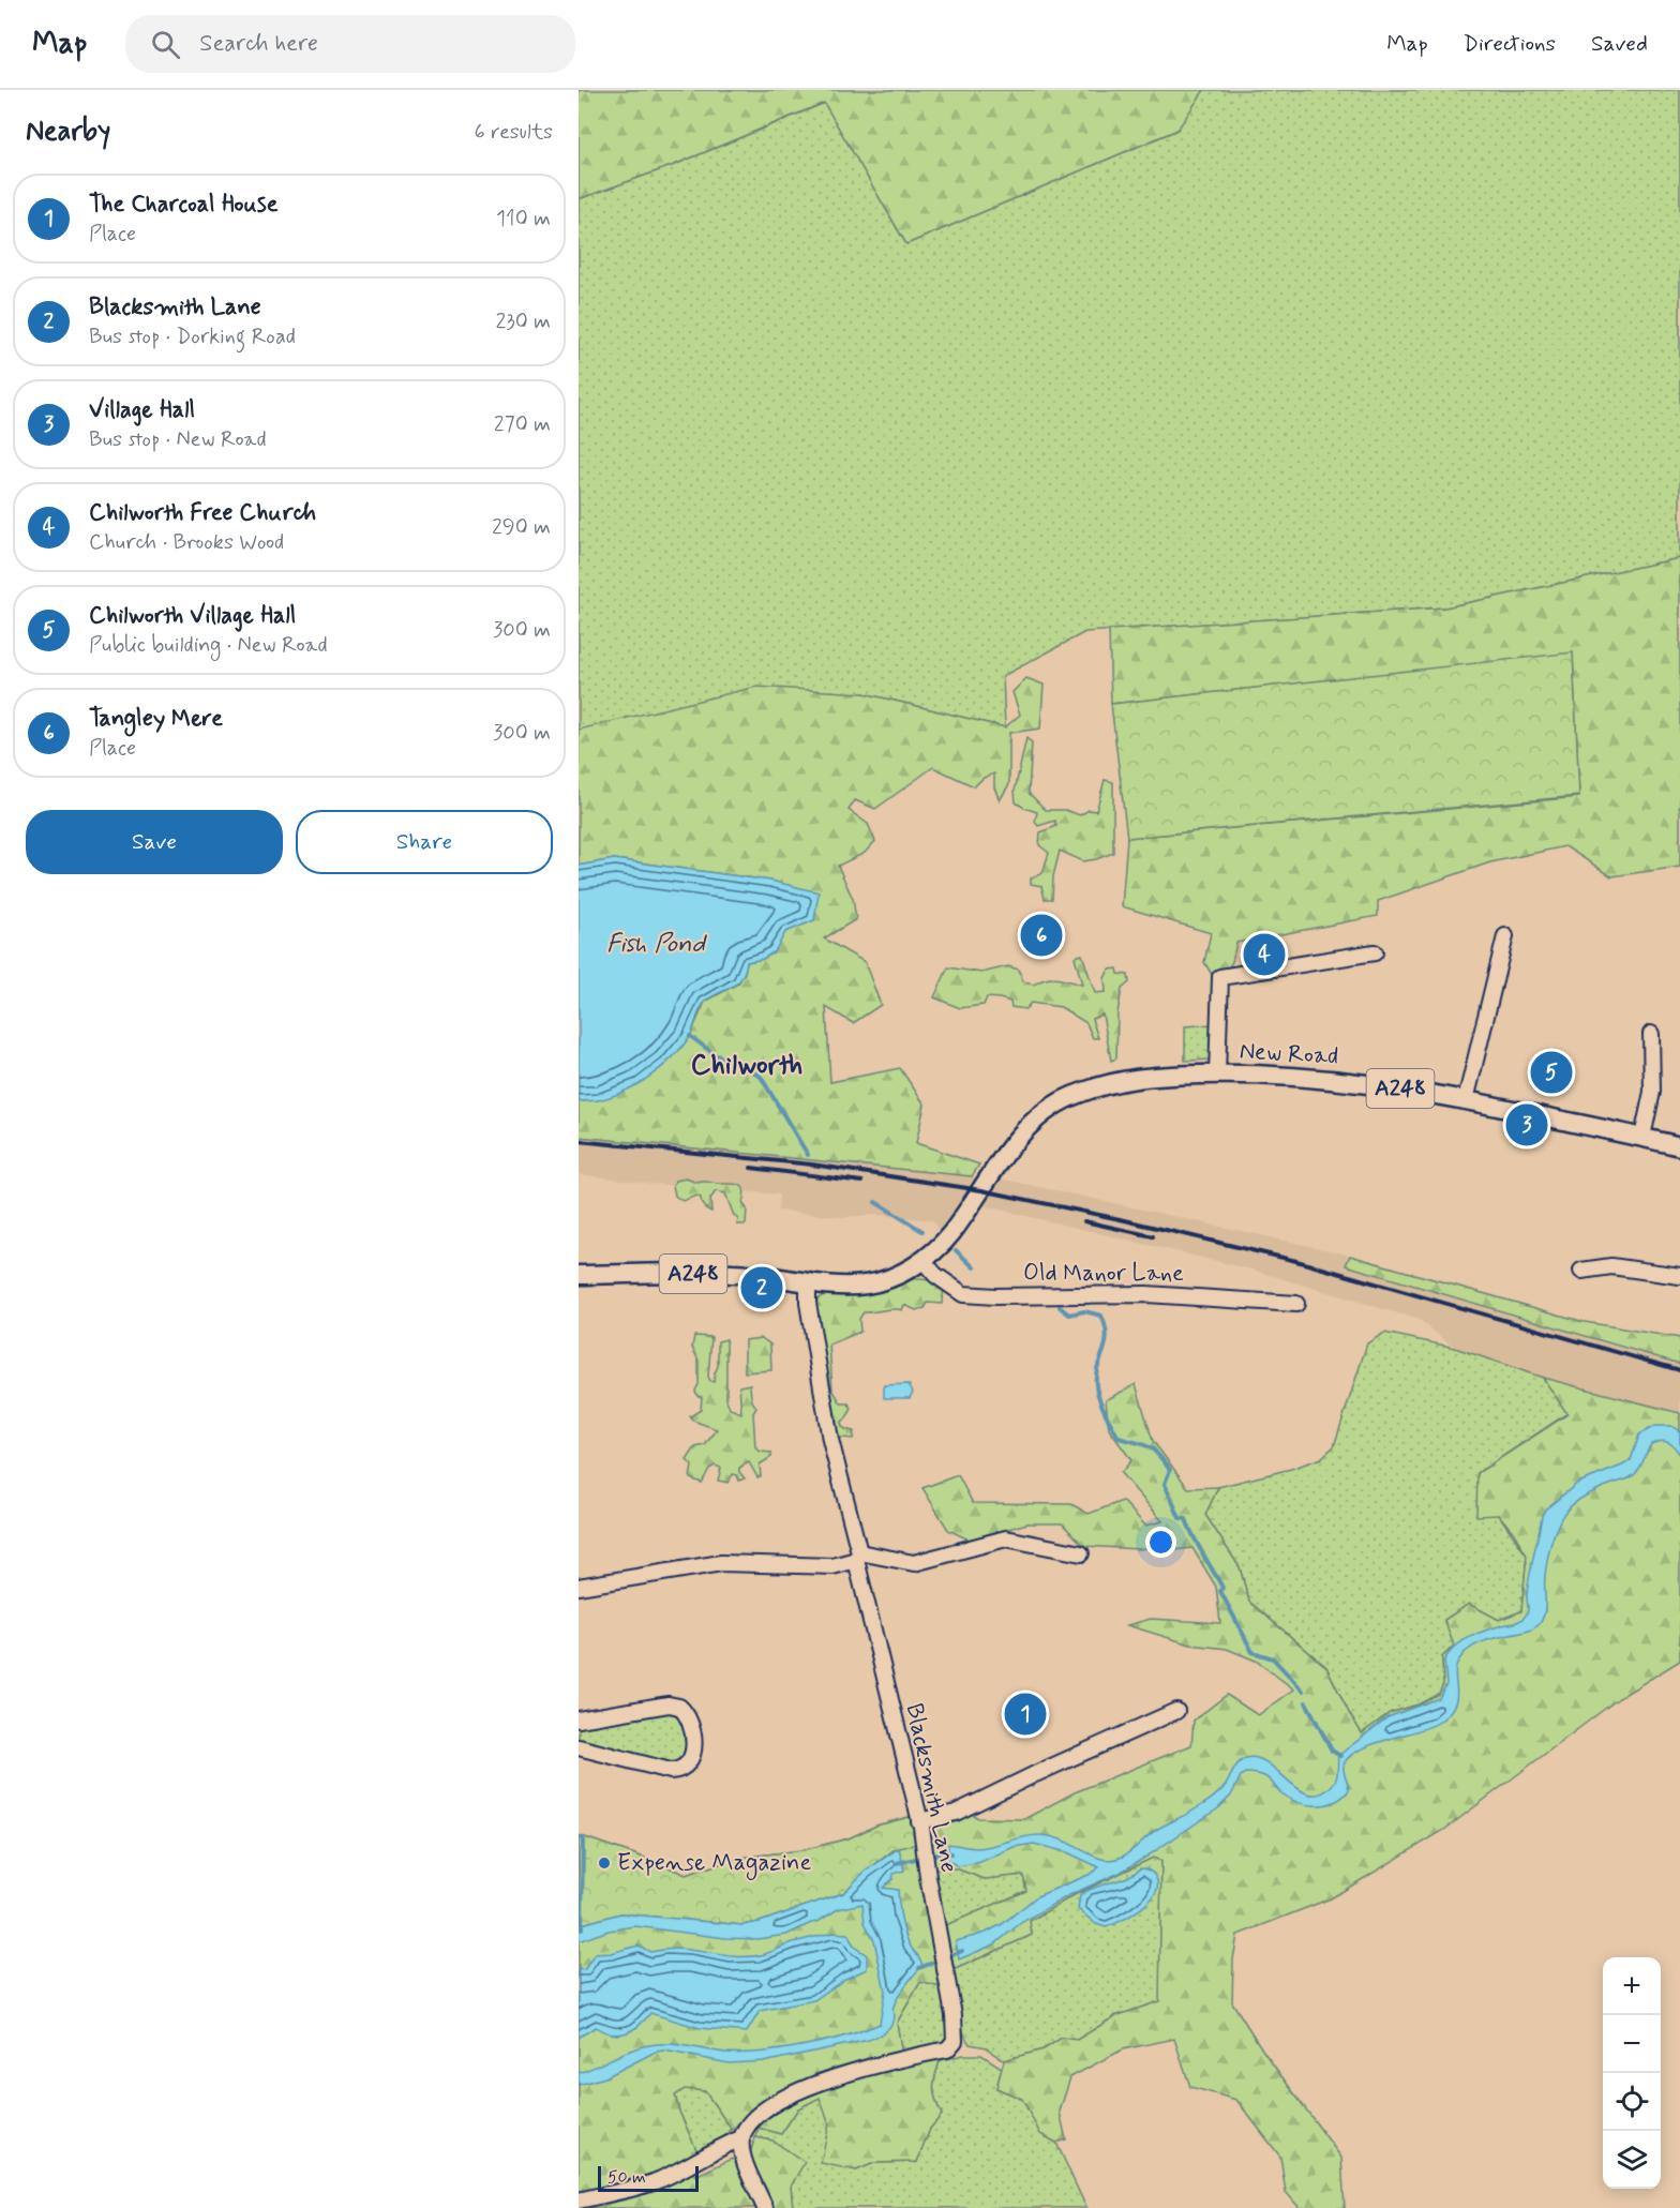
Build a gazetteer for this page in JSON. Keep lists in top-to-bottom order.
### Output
{
  "streets": {
    "main road": ["New Road", "A248"],
    "street": ["Old Manor Lane", "Blacksmith Lane"]
  },
  "crossings": [
    ["New Road", "A248"],
    ["New Road", "Old Manor Lane"],
    ["A248", "Old Manor Lane"],
    ["A248", "Blacksmith Lane"]
  ],
  "districts": ["Chilworth"],
  "water": ["Fish Pond"],
  "places": ["Expense Magazine"],
  "scale_bar": "50 m",
  "page": {
    "header": "Map",
    "search": "Search here",
    "nav": ["Map", "Directions", "Saved"],
    "heading": ["Nearby", "6 results"],
    "list": [
      {
        "mark": "1",
        "name": "The Charcoal House",
        "note": "Place",
        "value": "110 m"
      },
      {
        "mark": "2",
        "name": "Blacksmith Lane",
        "note": "Bus stop · Dorking Road",
        "value": "230 m"
      },
      {
        "mark": "3",
        "name": "Village Hall",
        "note": "Bus stop · New Road",
        "value": "270 m"
      },
      {
        "mark": "4",
        "name": "Chilworth Free Church",
        "note": "Church · Brooks Wood",
        "value": "290 m"
      },
      {
        "mark": "5",
        "name": "Chilworth Village Hall",
        "note": "Public building · New Road",
        "value": "300 m"
      },
      {
        "mark": "6",
        "name": "Tangley Mere",
        "note": "Place",
        "value": "300 m"
      }
    ],
    "buttons": ["Save", "Share"],
    "pins": [
      "6",
      "4",
      "5",
      "3",
      "2",
      "1"
    ],
    "map_buttons": ["+", "−"],
    "scale": "50 m"
  }
}
